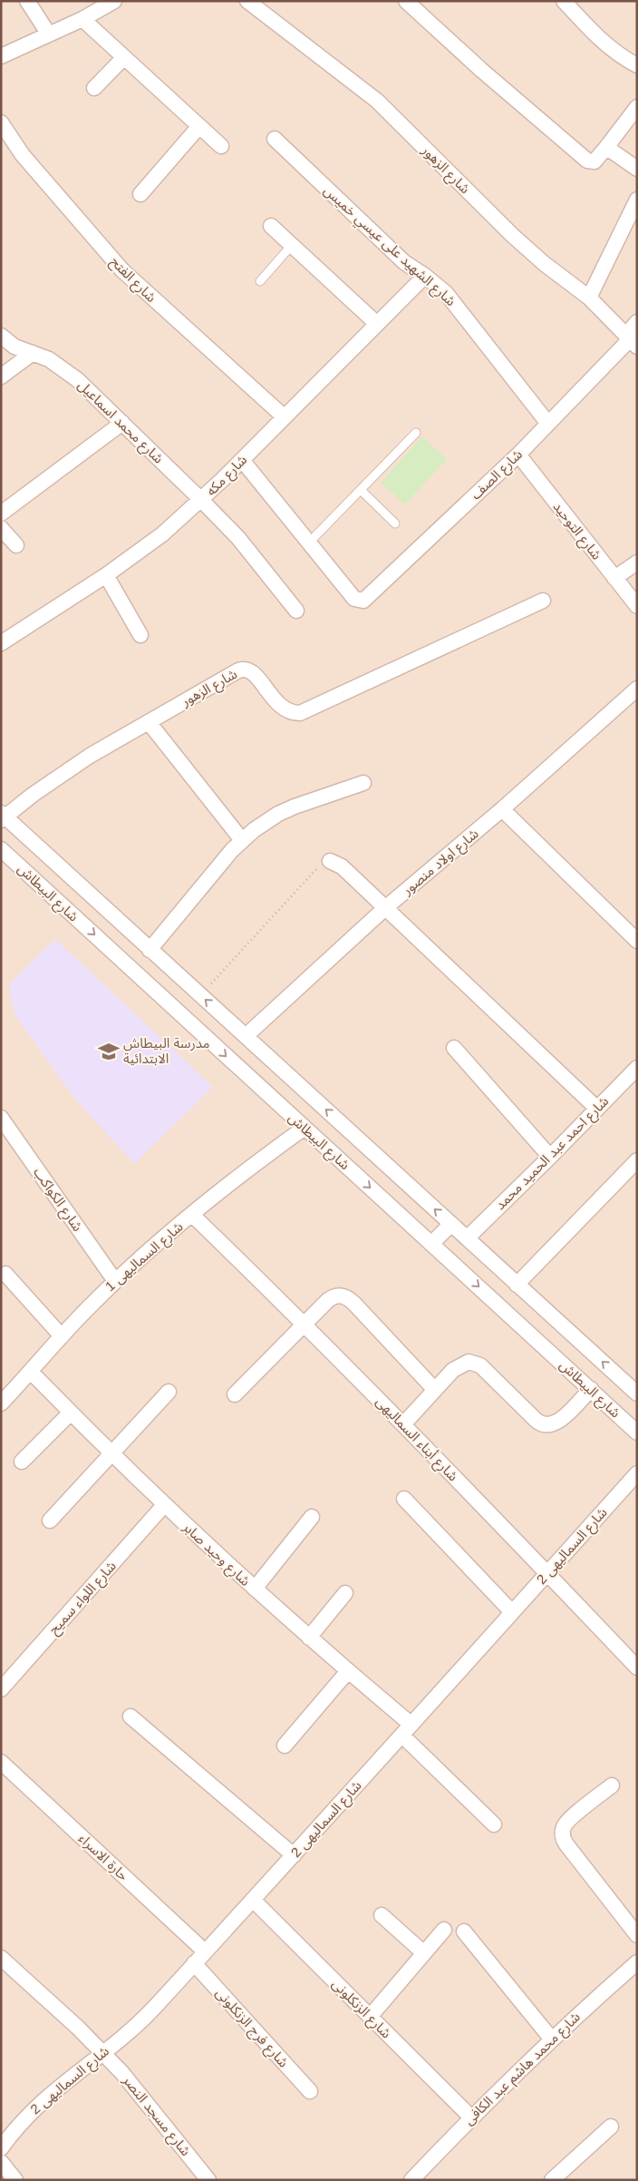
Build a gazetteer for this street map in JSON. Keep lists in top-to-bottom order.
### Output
{
  "streets": {
    "street": [
      "شارع الزهور",
      "شارع الشهيد على عيسي خميس",
      "شارع الفتح",
      "شارع محمد اسماعيل",
      "شارع الصف",
      "شارع مكه",
      "شارع التوحيد",
      "شارع اولاد منصور",
      "شارع البيطاش",
      "شارع احمد عبد الحميد محمد",
      "شارع الكواكب",
      "شارع السماليهى 1",
      "شارع أبناء السماليهى",
      "شارع السماليهى 2",
      "شارع وحيد صابر",
      "شارع اللواء سميح",
      "حارة الاسراء",
      "شارع الزنكلونى",
      "شارع فرج الزنكلونى",
      "شارع محمد هاشم عبد الكافى",
      "شارع مسجد النصر"
    ]
  },
  "crossings": [
    ["شارع الزهور", "شارع الصف"],
    ["شارع الزهور", "شارع البيطاش"],
    ["شارع الشهيد على عيسي خميس", "شارع الصف"],
    ["شارع الشهيد على عيسي خميس", "شارع مكه"],
    ["شارع الفتح", "شارع مكه"],
    ["شارع محمد اسماعيل", "شارع مكه"],
    ["شارع الصف", "شارع التوحيد"],
    ["شارع اولاد منصور", "شارع البيطاش"],
    ["شارع البيطاش", "شارع احمد عبد الحميد محمد"],
    ["شارع البيطاش", "شارع السماليهى 1"],
    ["شارع الكواكب", "شارع السماليهى 1"],
    ["شارع السماليهى 1", "شارع أبناء السماليهى"],
    ["شارع السماليهى 1", "شارع وحيد صابر"],
    ["شارع أبناء السماليهى", "شارع السماليهى 2"],
    ["شارع السماليهى 2", "شارع وحيد صابر"],
    ["شارع السماليهى 2", "حارة الاسراء"],
    ["شارع السماليهى 2", "شارع الزنكلونى"],
    ["شارع السماليهى 2", "شارع فرج الزنكلونى"],
    ["شارع السماليهى 2", "شارع مسجد النصر"],
    ["شارع وحيد صابر", "شارع اللواء سميح"],
    ["شارع الزنكلونى", "شارع محمد هاشم عبد الكافى"]
  ],
  "places": {
    "school or university": ["مدرسة البيطاش الابتدائية"]
  }
}
